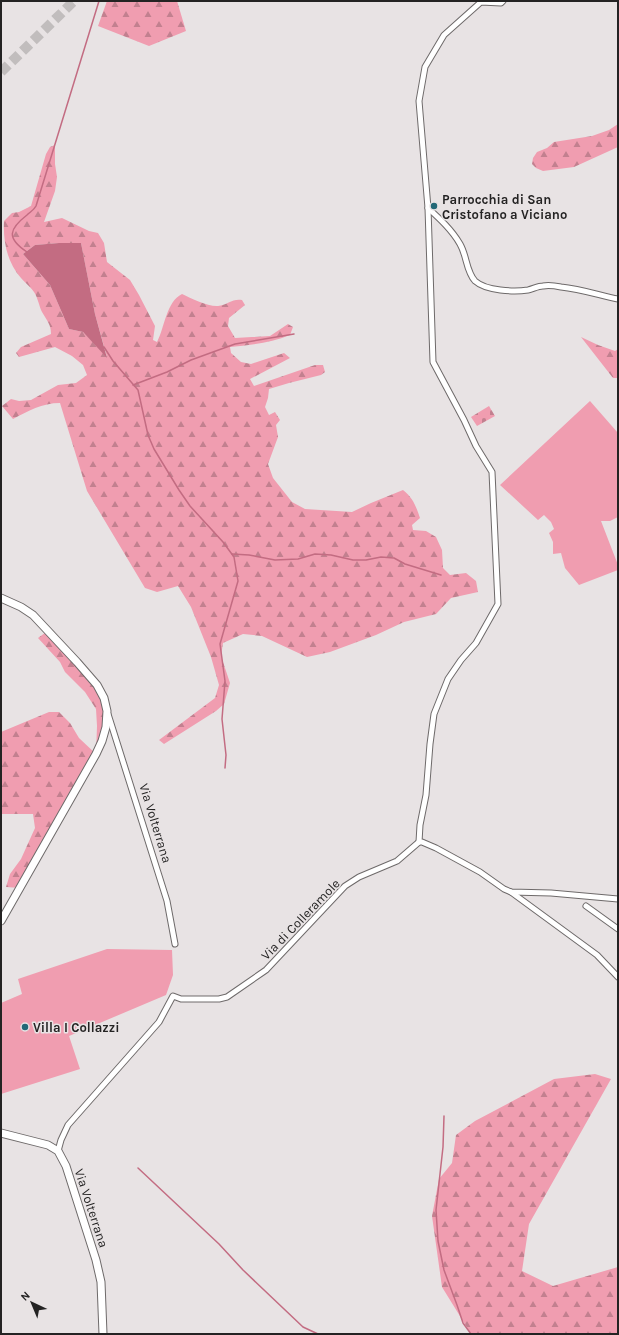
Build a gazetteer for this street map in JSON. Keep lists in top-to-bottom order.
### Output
{
  "streets": {
    "main road": ["Via Volterrana"],
    "street": ["Via di Colleramole"]
  },
  "crossings": [
    ["Via Volterrana", "Via di Colleramole"]
  ],
  "places": ["Parrocchia di San Cristofano a Viciano", "Villa I Collazzi"],
  "north": "top left"
}
